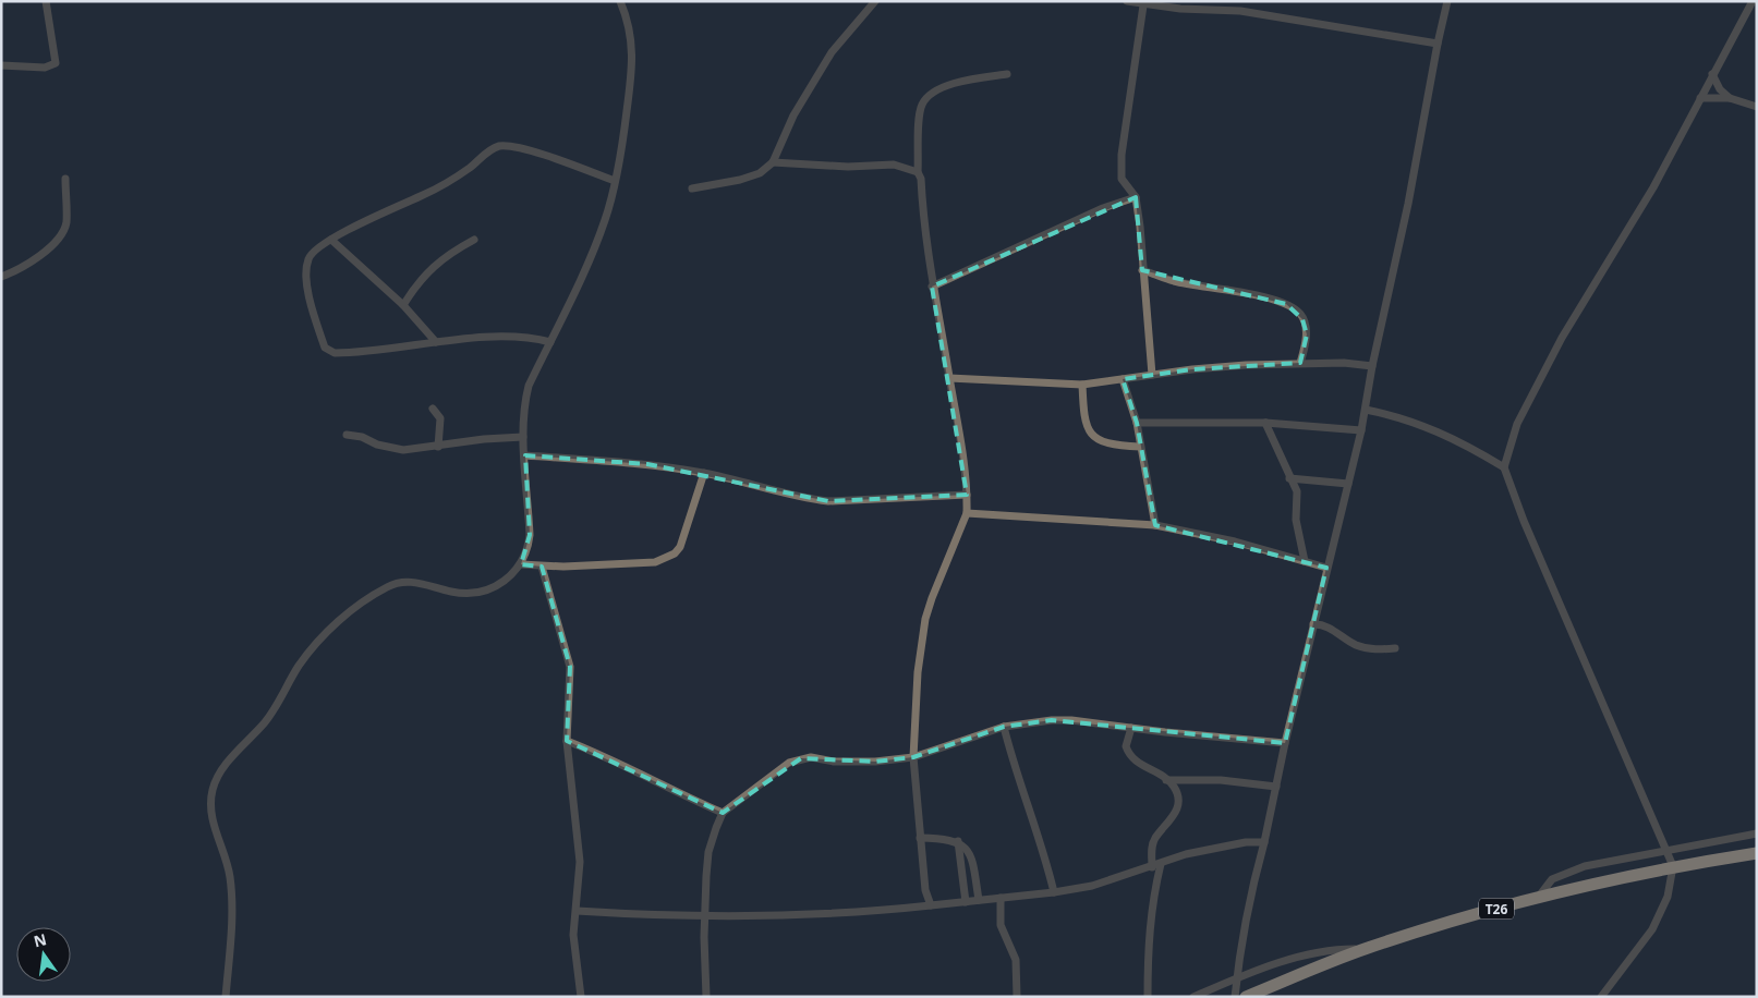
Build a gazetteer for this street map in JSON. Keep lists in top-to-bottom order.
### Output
{
  "streets": {
    "highway": ["T26"]
  },
  "north": "top"
}
